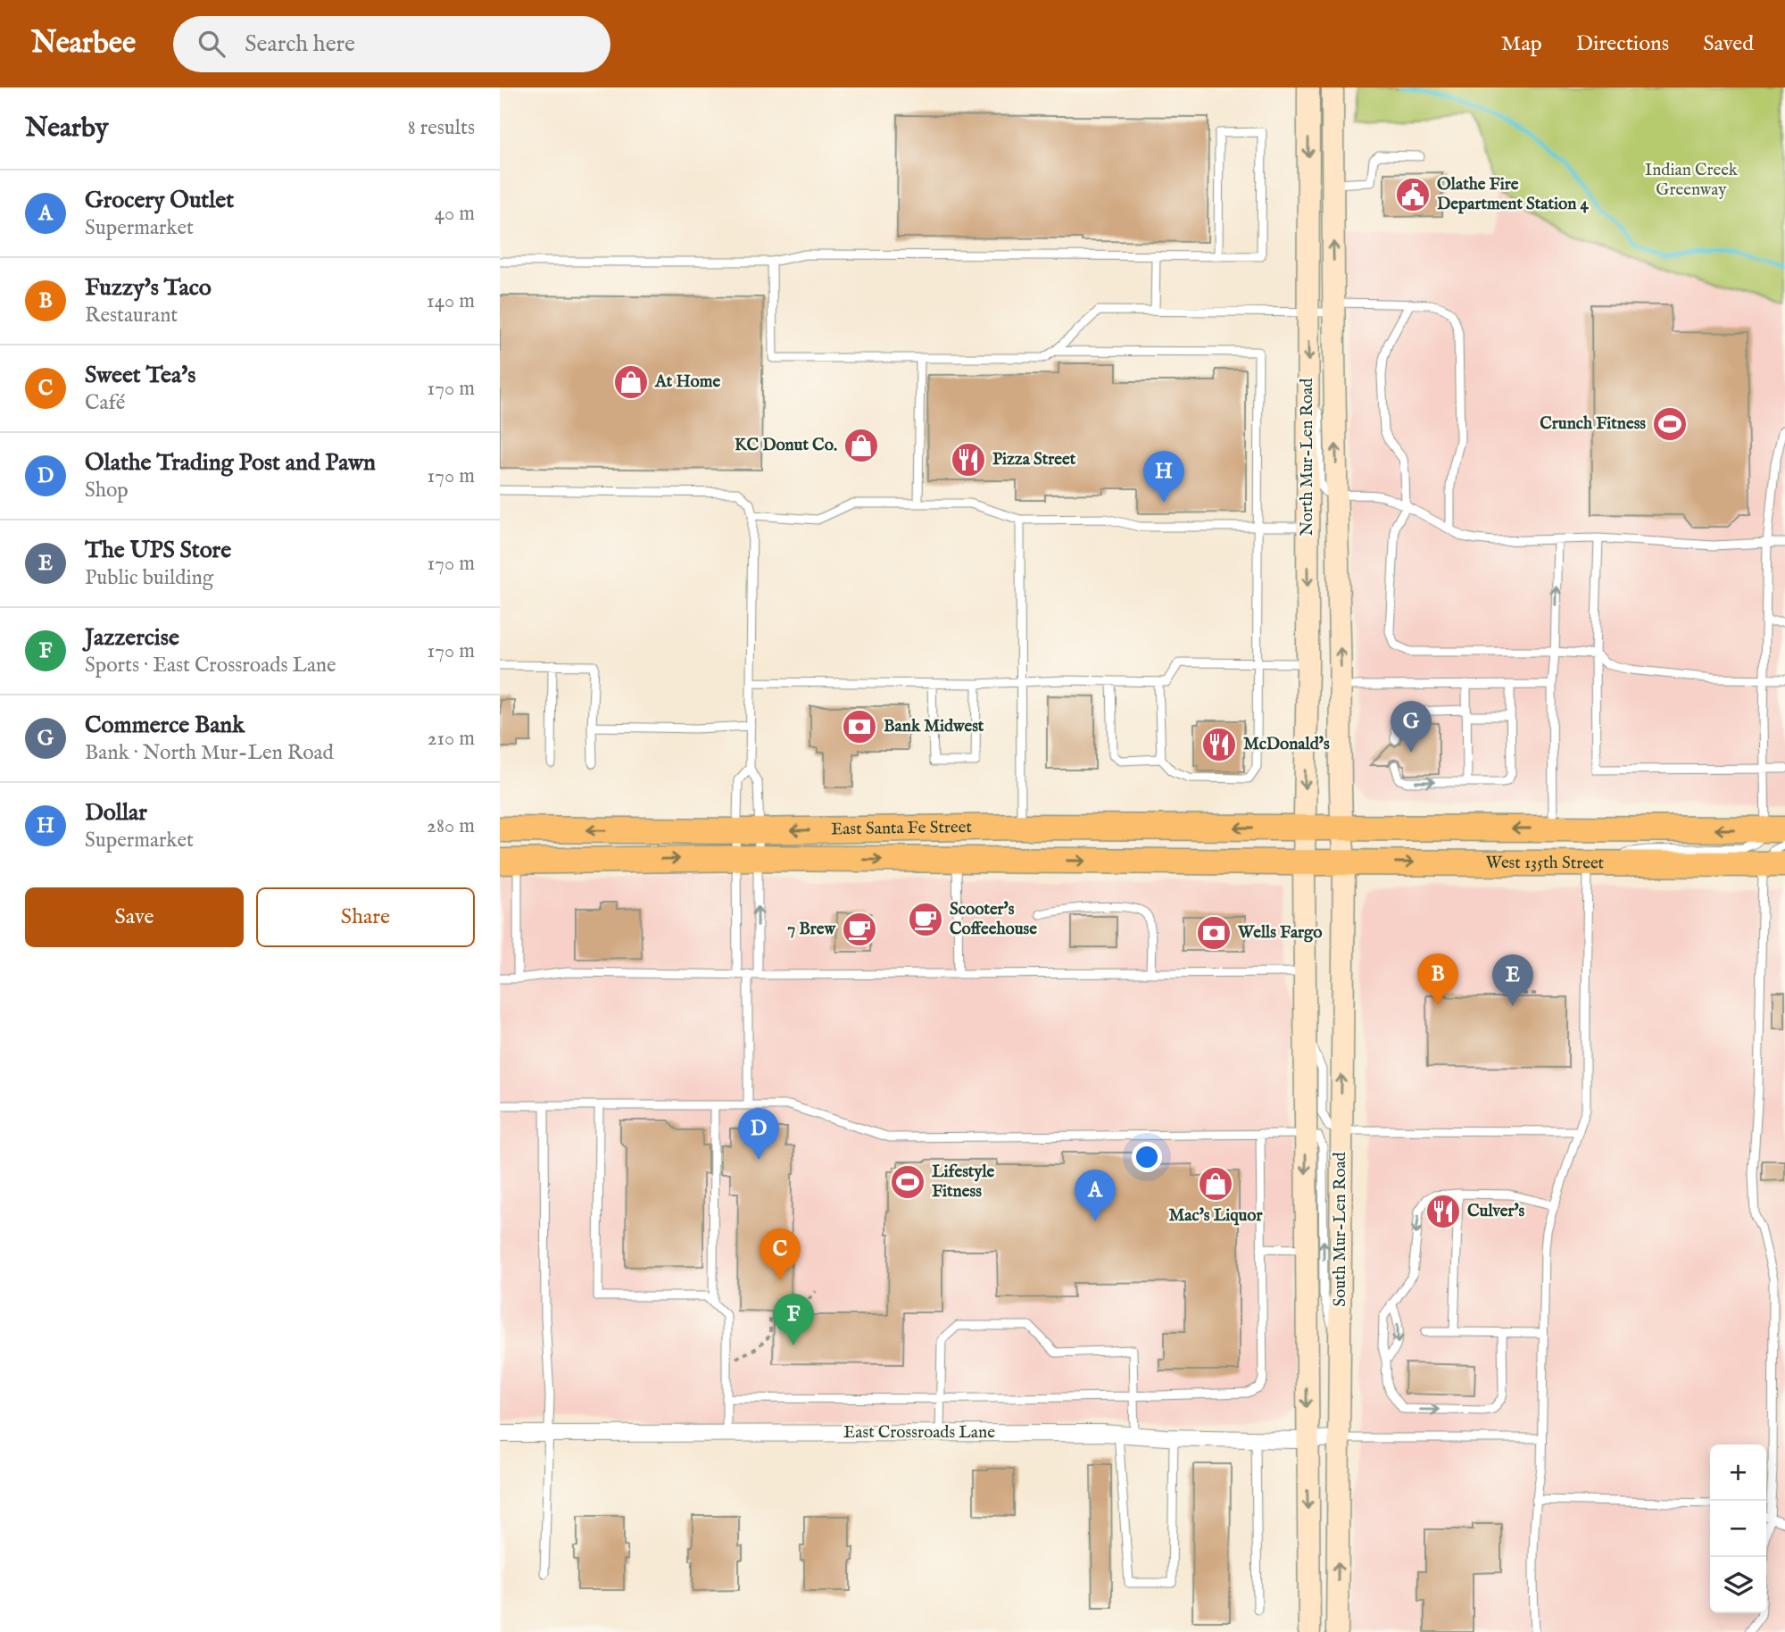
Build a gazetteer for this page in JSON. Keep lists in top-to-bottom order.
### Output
{
  "streets": {
    "main road": [
      "North Mur-Len Road",
      "East Santa Fe Street",
      "West 135th Street",
      "South Mur-Len Road"
    ],
    "street": ["East Crossroads Lane"]
  },
  "crossings": [
    ["North Mur-Len Road", "East Santa Fe Street"],
    ["North Mur-Len Road", "West 135th Street"],
    ["North Mur-Len Road", "South Mur-Len Road"],
    ["East Santa Fe Street", "West 135th Street"],
    ["East Santa Fe Street", "South Mur-Len Road"],
    ["West 135th Street", "South Mur-Len Road"],
    ["South Mur-Len Road", "East Crossroads Lane"]
  ],
  "parks": ["Indian Creek Greenway"],
  "places": {
    "public building": ["Olathe Fire Department Station 4"],
    "shop": ["At Home", "KC Donut Co.", "Mac's Liquor"],
    "sports": ["Crunch Fitness", "Lifestyle Fitness"],
    "restaurant": ["Pizza Street", "McDonald's", "Culver's"],
    "bank": ["Bank Midwest", "Wells Fargo"],
    "cafe": ["Scooter's Coffeehouse", "7 Brew"]
  },
  "page": {
    "header": "Nearbee",
    "search": "Search here",
    "nav": ["Map", "Directions", "Saved"],
    "heading": ["Nearby", "8 results"],
    "list": [
      {
        "mark": "A",
        "name": "Grocery Outlet",
        "note": "Supermarket",
        "value": "40 m"
      },
      {
        "mark": "B",
        "name": "Fuzzy's Taco",
        "note": "Restaurant",
        "value": "140 m"
      },
      {
        "mark": "C",
        "name": "Sweet Tea's",
        "note": "Café",
        "value": "170 m"
      },
      {
        "mark": "D",
        "name": "Olathe Trading Post and Pawn",
        "note": "Shop",
        "value": "170 m"
      },
      {
        "mark": "E",
        "name": "The UPS Store",
        "note": "Public building",
        "value": "170 m"
      },
      {
        "mark": "F",
        "name": "Jazzercise",
        "note": "Sports · East Crossroads Lane",
        "value": "170 m"
      },
      {
        "mark": "G",
        "name": "Commerce Bank",
        "note": "Bank · North Mur-Len Road",
        "value": "210 m"
      },
      {
        "mark": "H",
        "name": "Dollar",
        "note": "Supermarket",
        "value": "280 m"
      }
    ],
    "pins": [
      "H",
      "G",
      "B",
      "E",
      "D",
      "A",
      "C",
      "F"
    ],
    "buttons": ["Save", "Share"],
    "map_buttons": ["+", "−"]
  }
}
